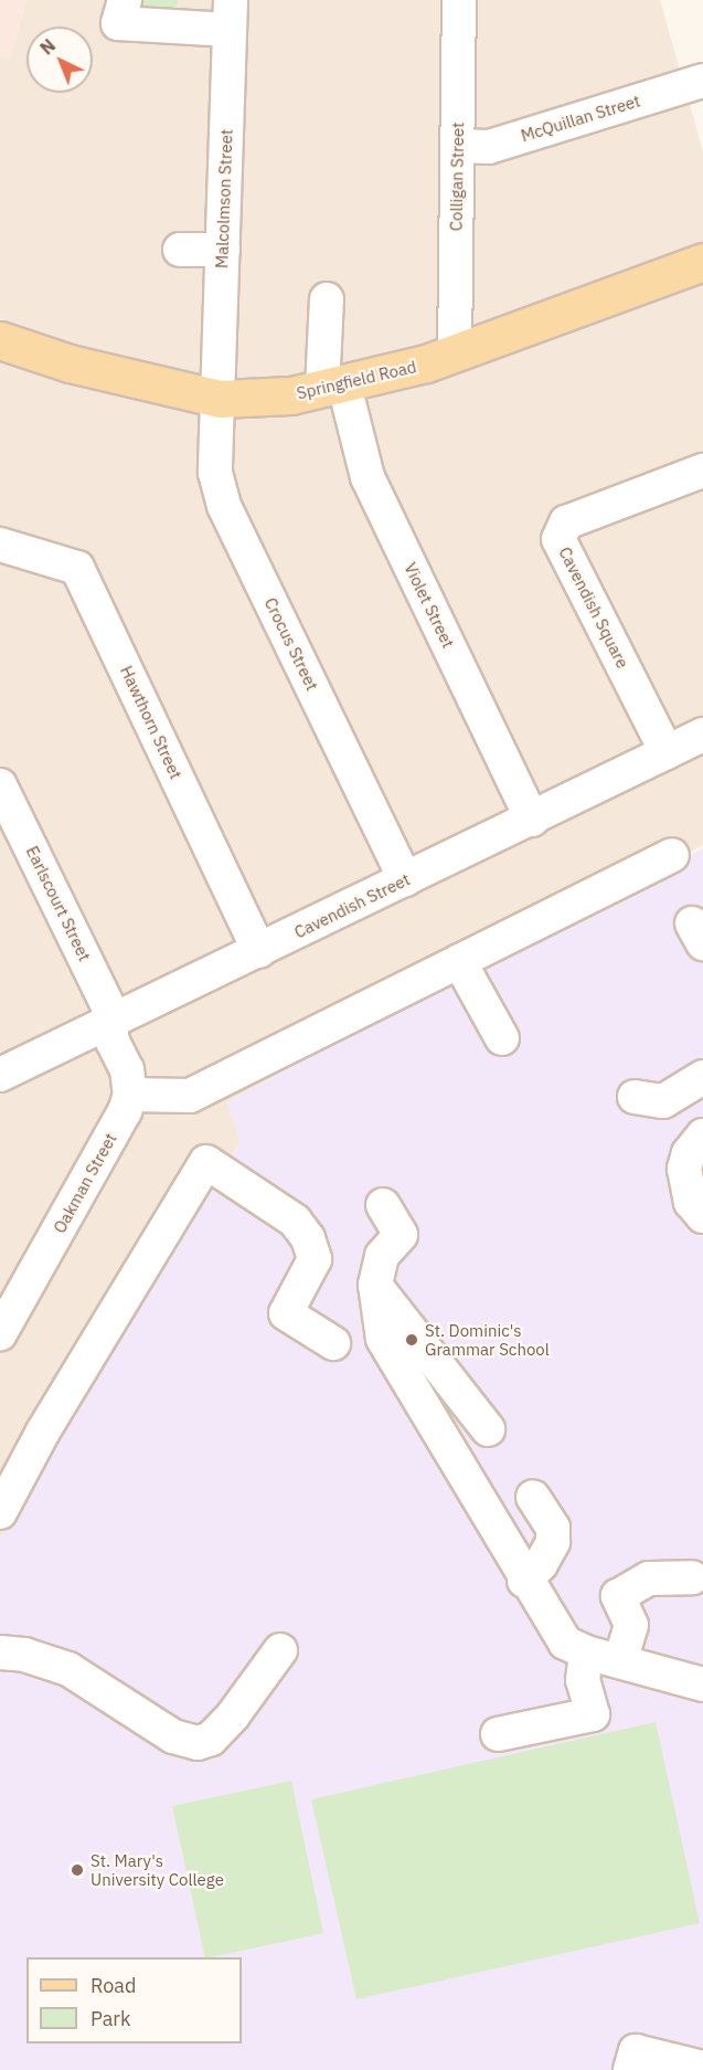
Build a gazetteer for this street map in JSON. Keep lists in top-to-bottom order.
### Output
{
  "streets": {
    "main road": ["Springfield Road"],
    "street": [
      "McQuillan Street",
      "Colligan Street",
      "Malcolmson Street",
      "Violet Street",
      "Cavendish Square",
      "Crocus Street",
      "Hawthorn Street",
      "Earlscourt Street",
      "Cavendish Street",
      "Oakman Street"
    ]
  },
  "crossings": [
    ["McQuillan Street", "Colligan Street"],
    ["Colligan Street", "Springfield Road"],
    ["Malcolmson Street", "Springfield Road"],
    ["Malcolmson Street", "Crocus Street"],
    ["Springfield Road", "Violet Street"],
    ["Springfield Road", "Crocus Street"],
    ["Violet Street", "Cavendish Street"],
    ["Cavendish Square", "Cavendish Street"],
    ["Crocus Street", "Cavendish Street"],
    ["Hawthorn Street", "Cavendish Street"],
    ["Earlscourt Street", "Cavendish Street"]
  ],
  "places": ["St. Dominic's Grammar School", "St. Mary's University College"],
  "legend": ["Road", "Park"],
  "north": "top left"
}
